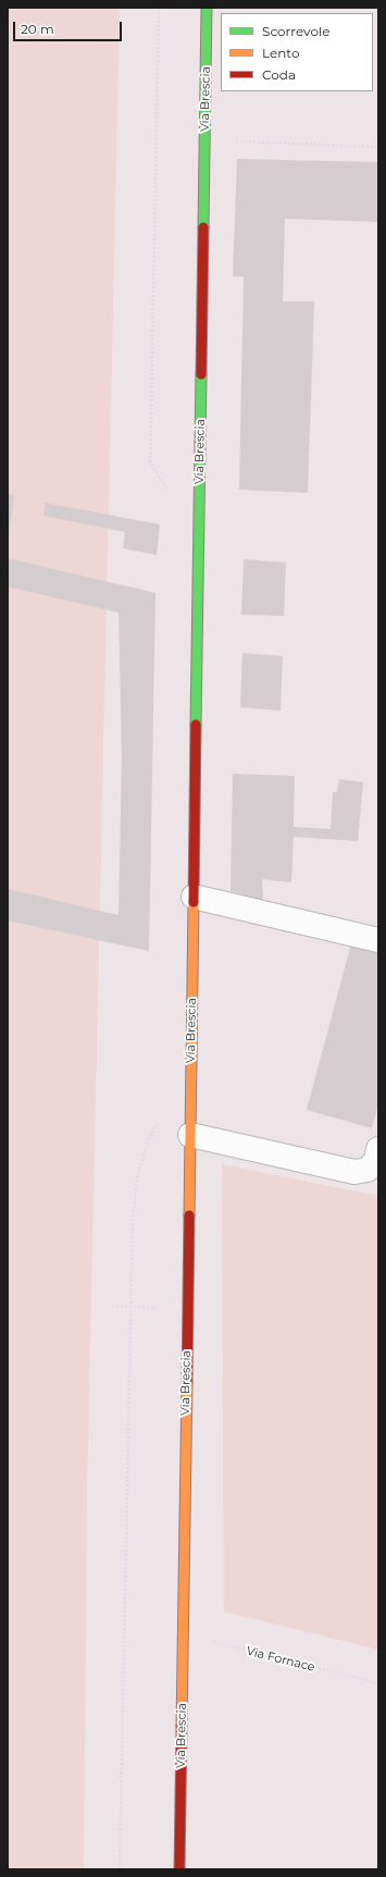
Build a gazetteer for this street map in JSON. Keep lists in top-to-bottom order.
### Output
{
  "streets": {
    "street": ["Via Brescia"],
    "path": ["Via Fornace"]
  },
  "crossings": [
    ["Via Brescia", "Via Fornace"]
  ],
  "legend": ["Scorrevole", "Lento", "Coda"],
  "scale_bar": "20 m"
}
